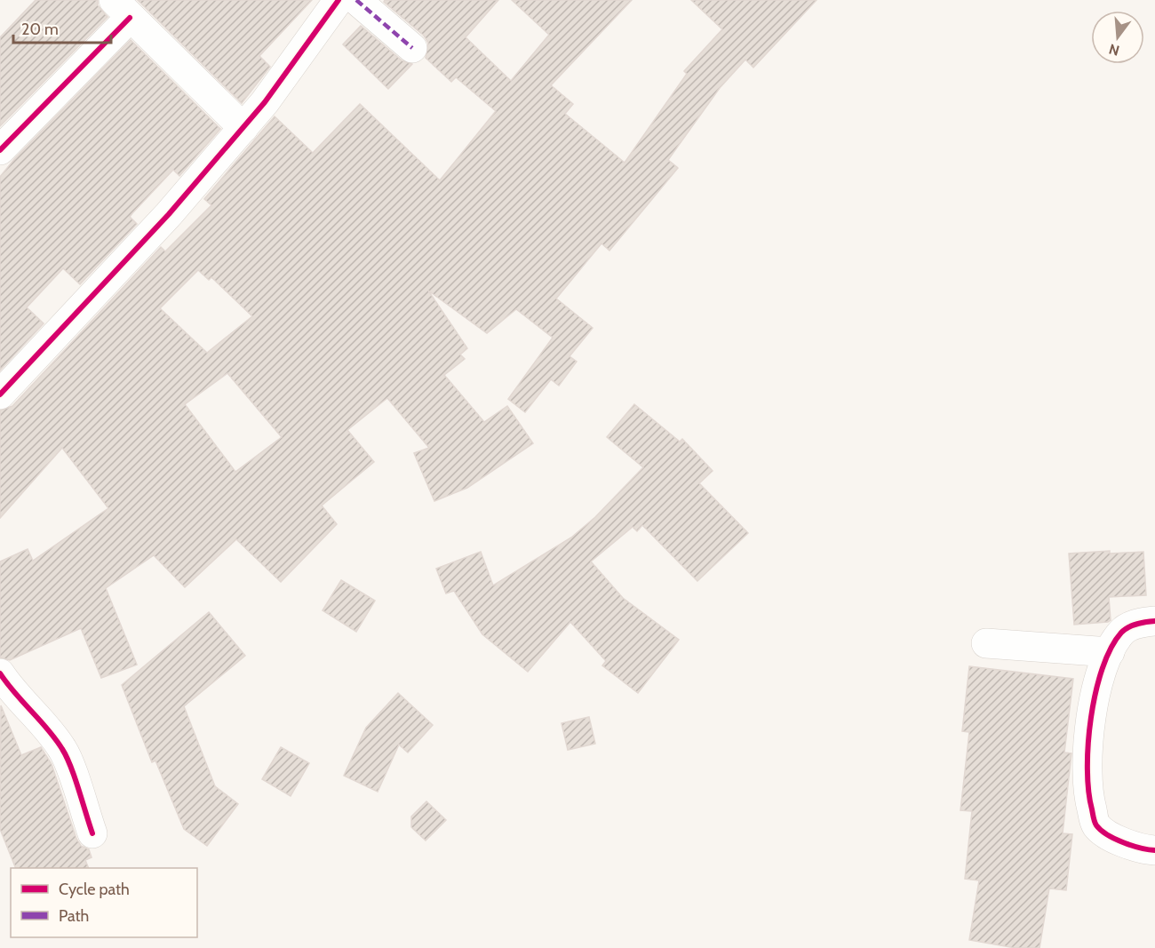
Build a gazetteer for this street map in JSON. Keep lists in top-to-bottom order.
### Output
{
  "legend": ["Cycle path", "Path"],
  "scale_bar": "20 m",
  "north": "bottom"
}
